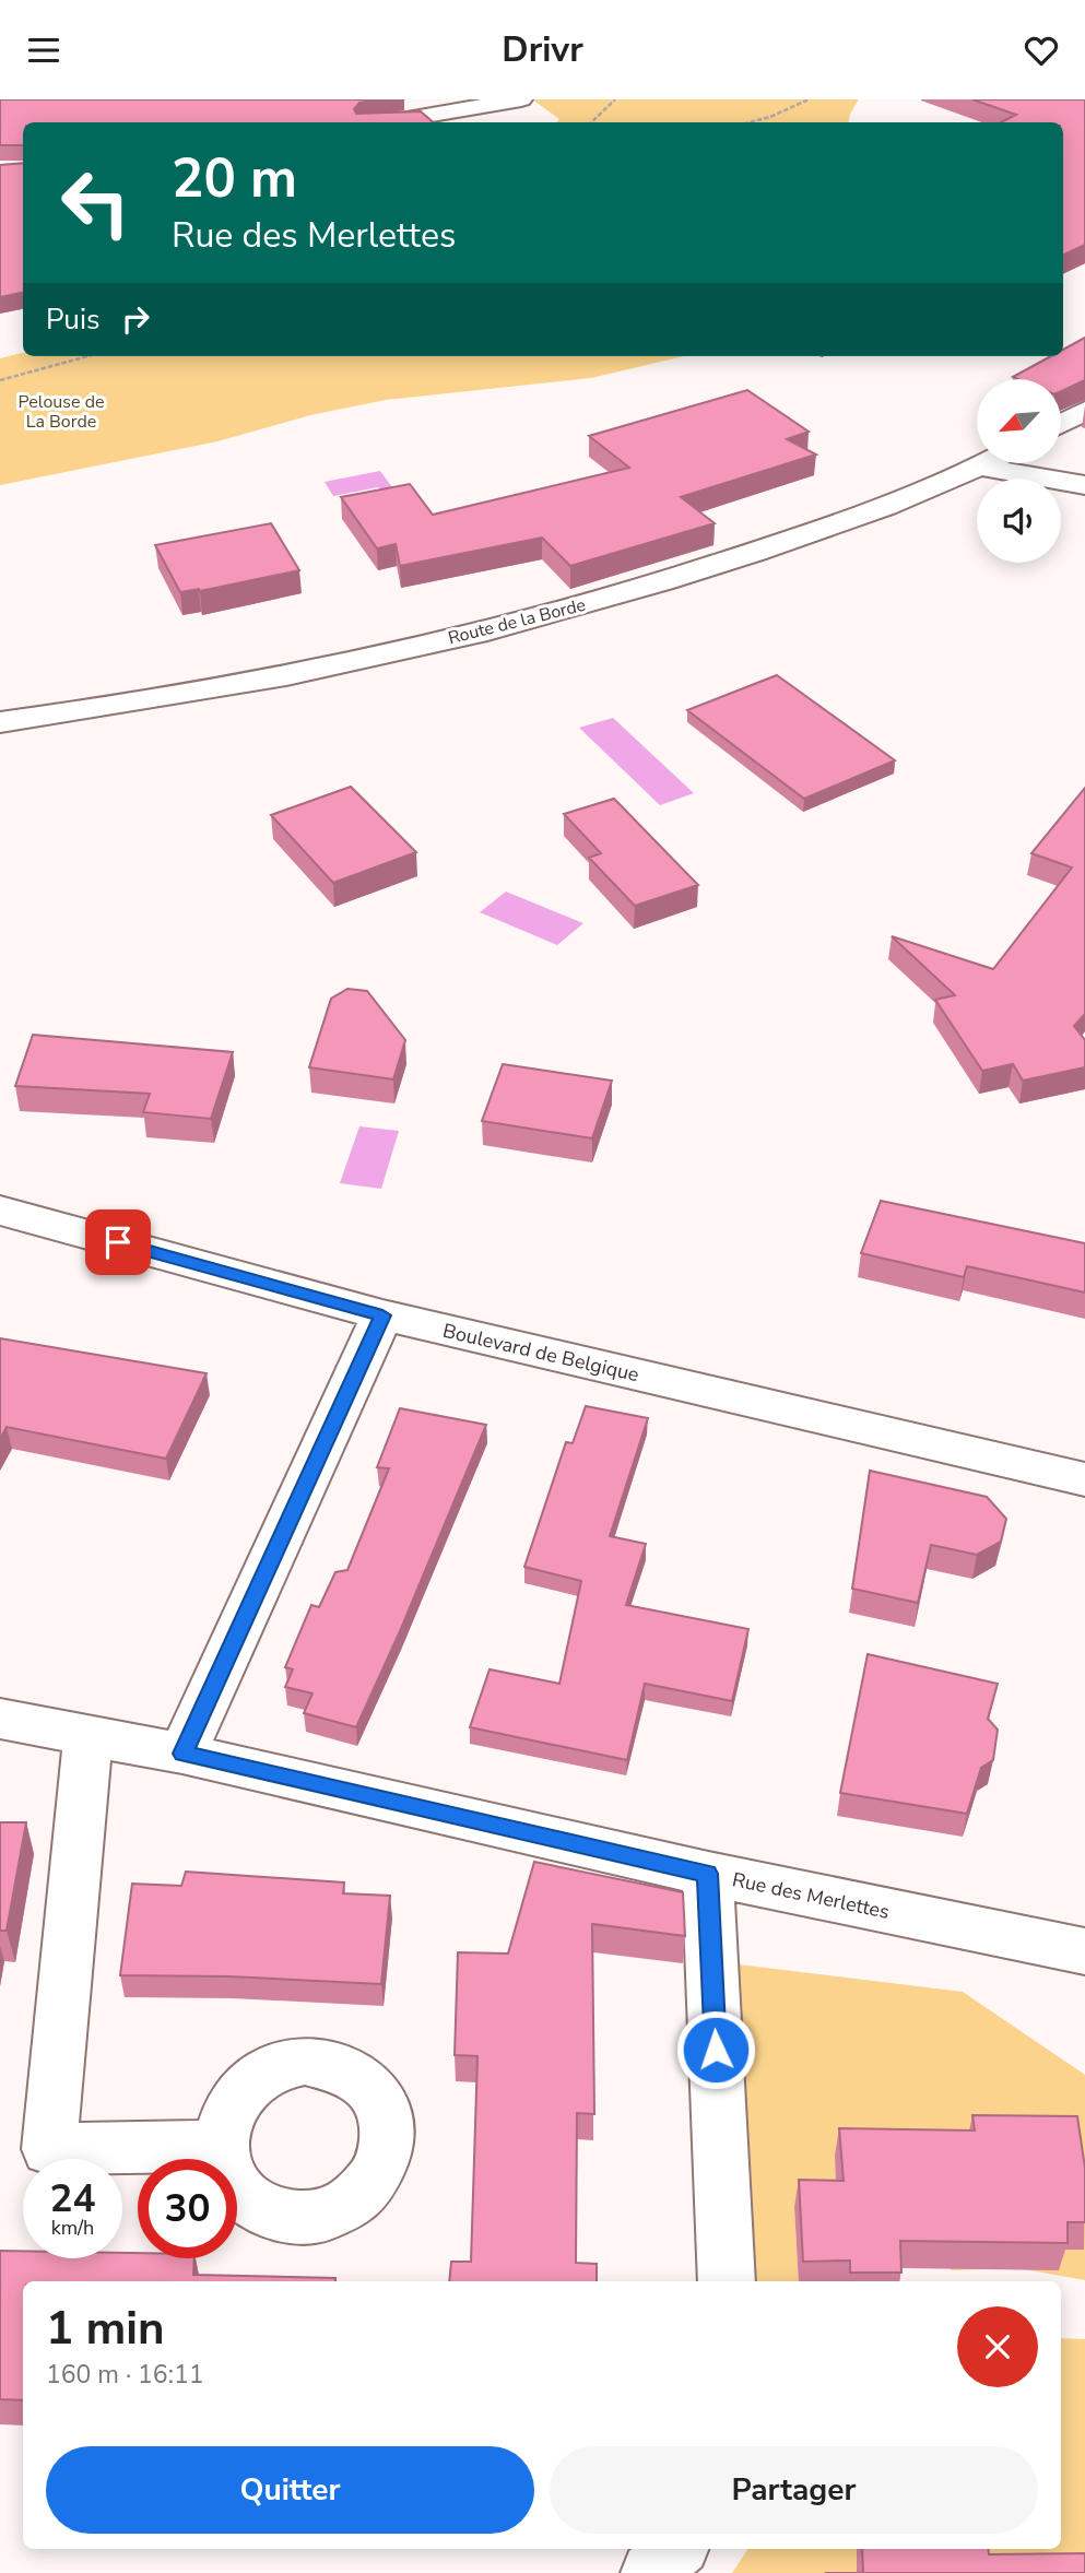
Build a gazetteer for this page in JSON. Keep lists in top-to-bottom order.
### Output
{
  "streets": {
    "street": ["Route de la Borde", "Boulevard de Belgique", "Rue des Merlettes"]
  },
  "parks": ["Pelouse de La Borde"],
  "north": "bottom left",
  "page": {
    "header": "Drivr",
    "turn": ["20 m", "Rue des Merlettes"],
    "then": "Puis",
    "speed": "24 km/h",
    "limit": "30",
    "heading": ["1 min", "160 m · 16:11"],
    "buttons": ["Quitter", "Partager"]
  }
}
